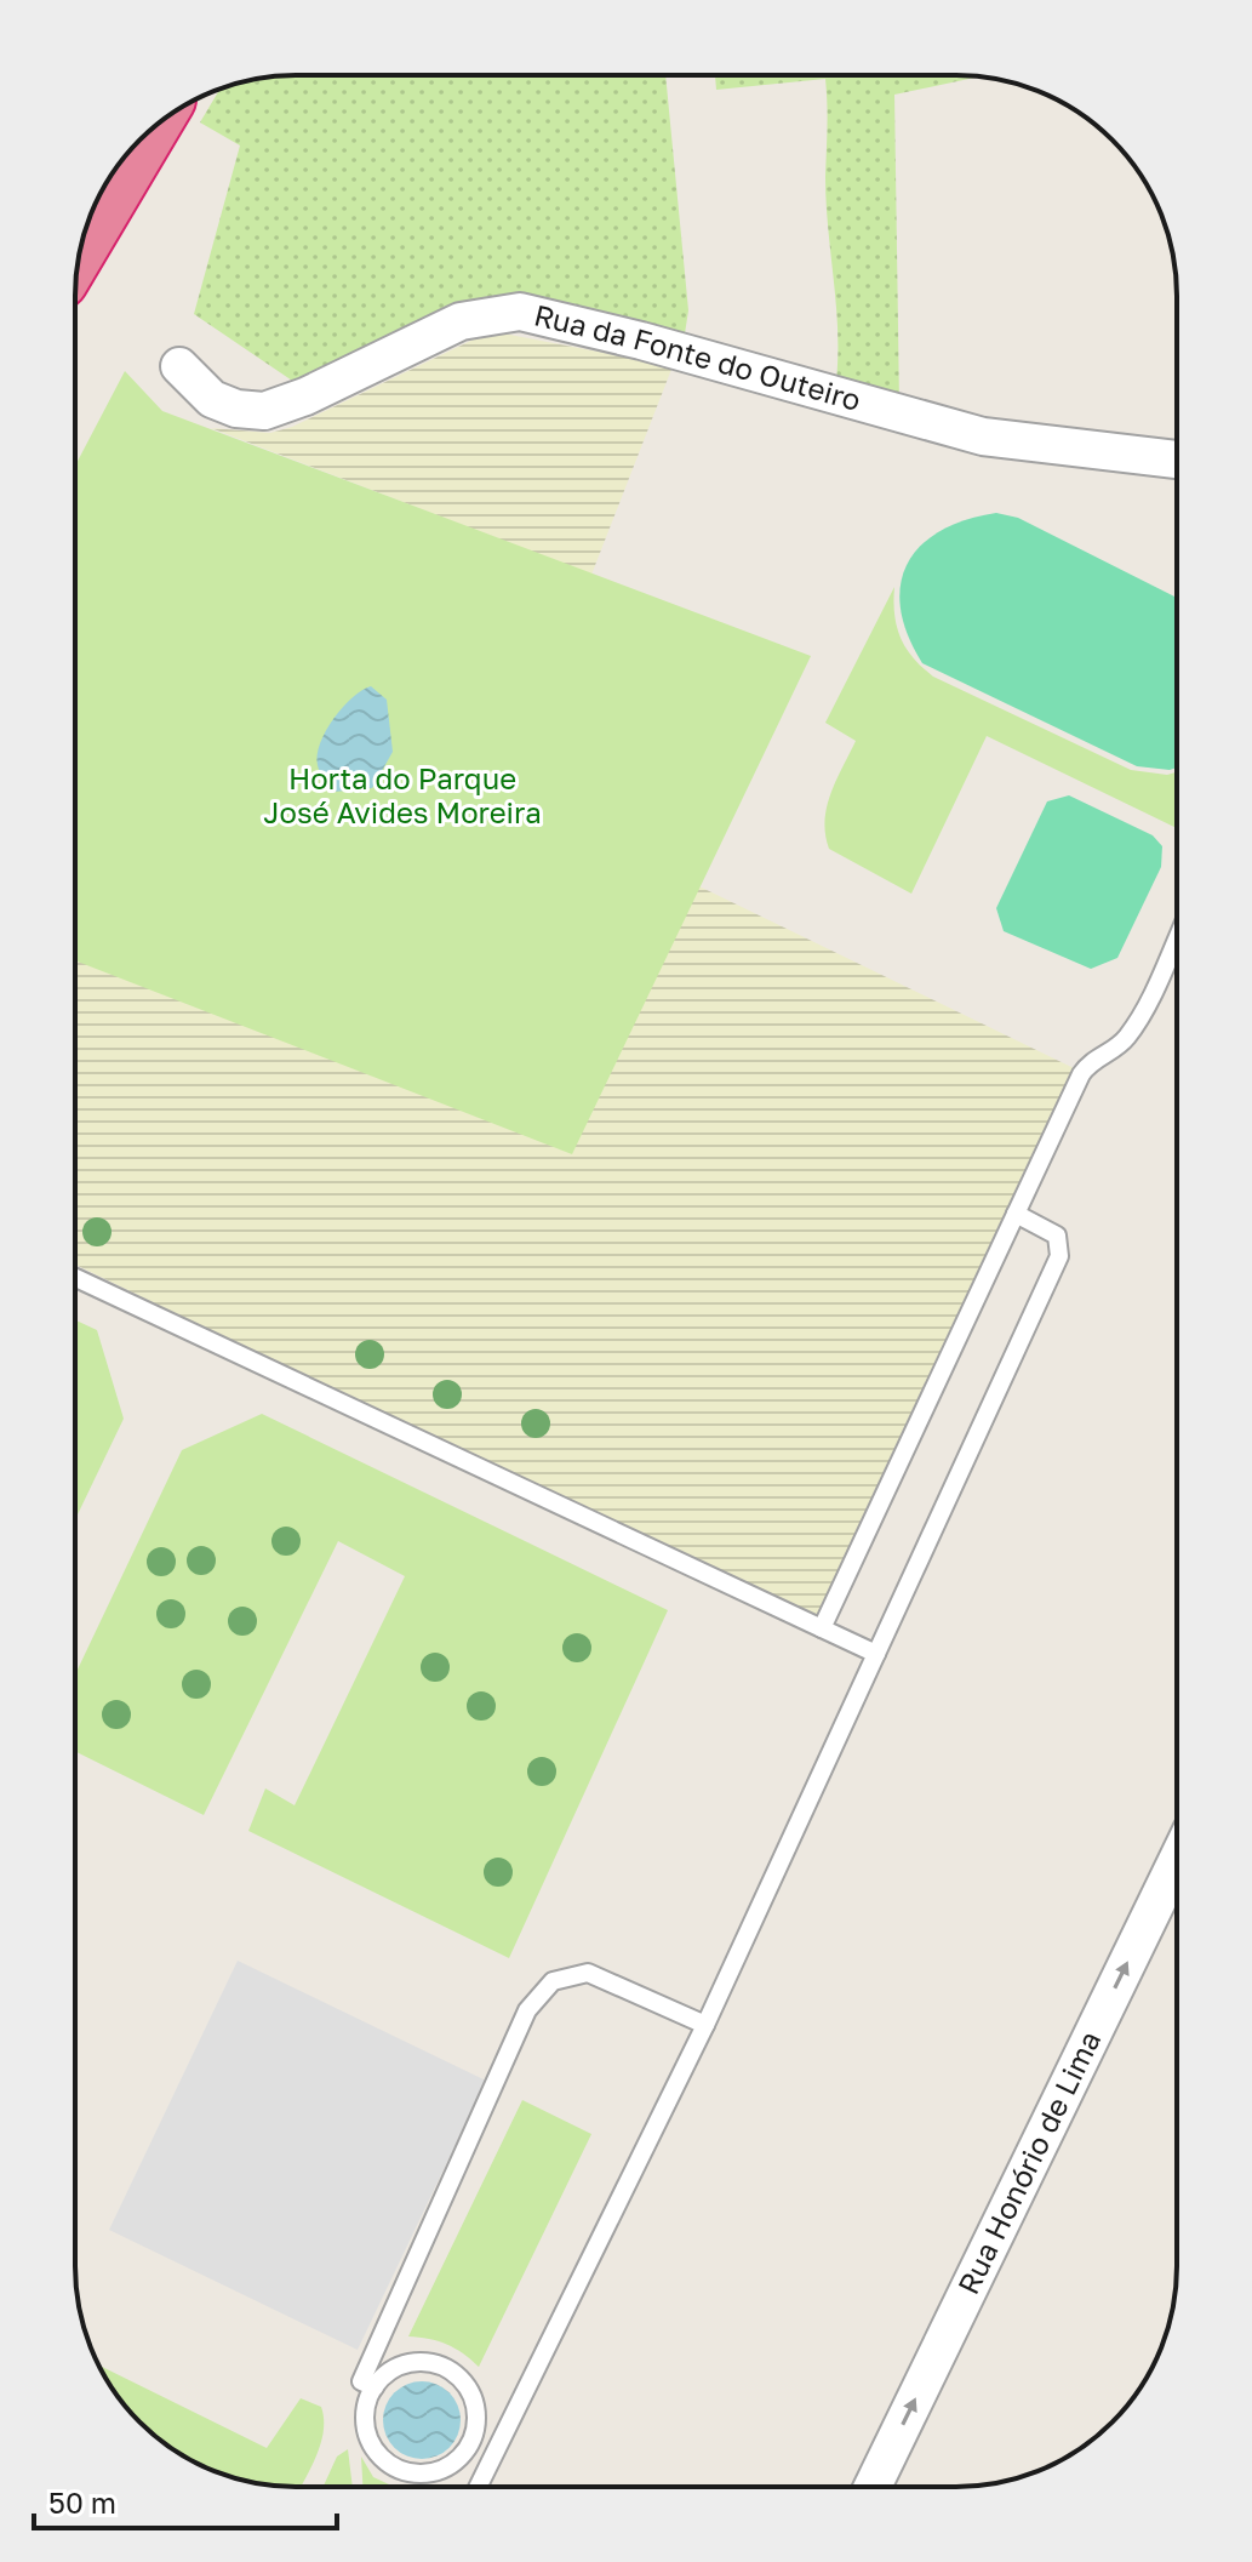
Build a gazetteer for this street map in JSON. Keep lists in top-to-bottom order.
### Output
{
  "streets": {
    "street": ["Rua da Fonte do Outeiro", "Rua Honório de Lima"]
  },
  "one_way": ["Rua Honório de Lima"],
  "parks": ["Horta do Parque José Avides Moreira"],
  "scale_bar": "50 m"
}
